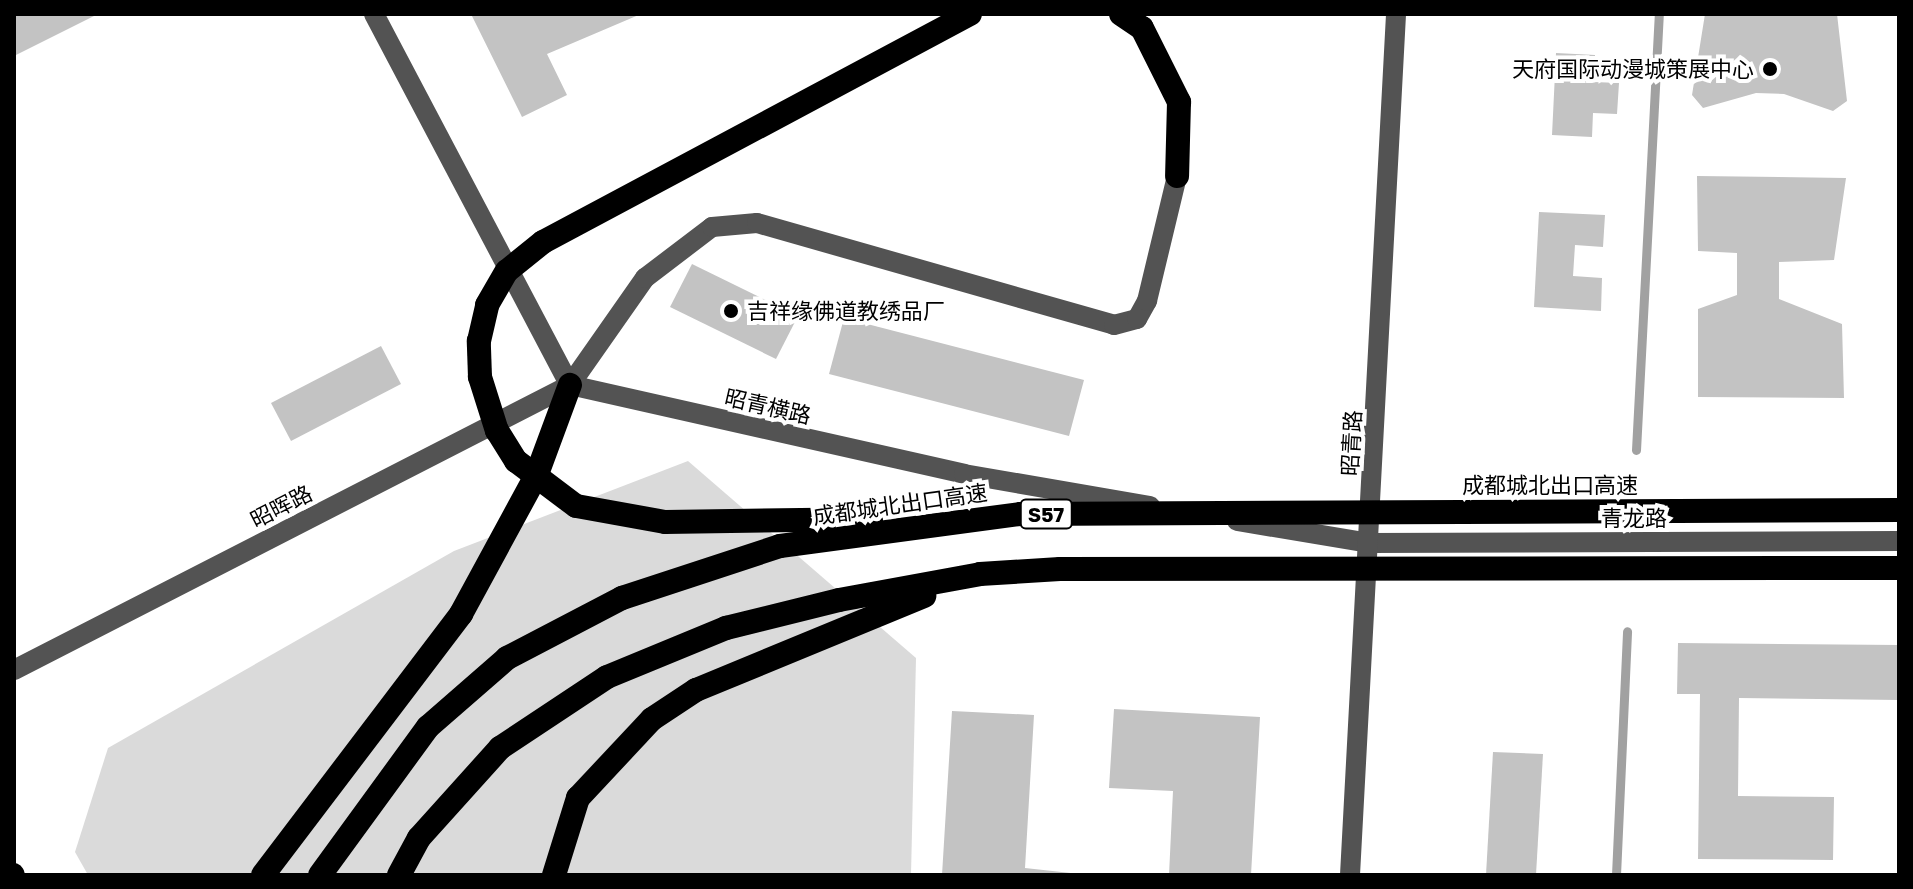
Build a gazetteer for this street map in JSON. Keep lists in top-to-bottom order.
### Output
{
  "streets": {
    "highway": ["成都城北出口高速", "S57"],
    "street": [
      "昭青横路",
      "昭青路",
      "昭晖路",
      "青龙路"
    ]
  },
  "crossings": [
    ["昭青横路", "昭青路"],
    ["昭青横路", "昭晖路"],
    ["昭青横路", "青龙路"],
    ["昭青路", "青龙路"]
  ],
  "places": ["天府国际动漫城策展中心", "吉祥缘佛道教绣品厂"]
}
